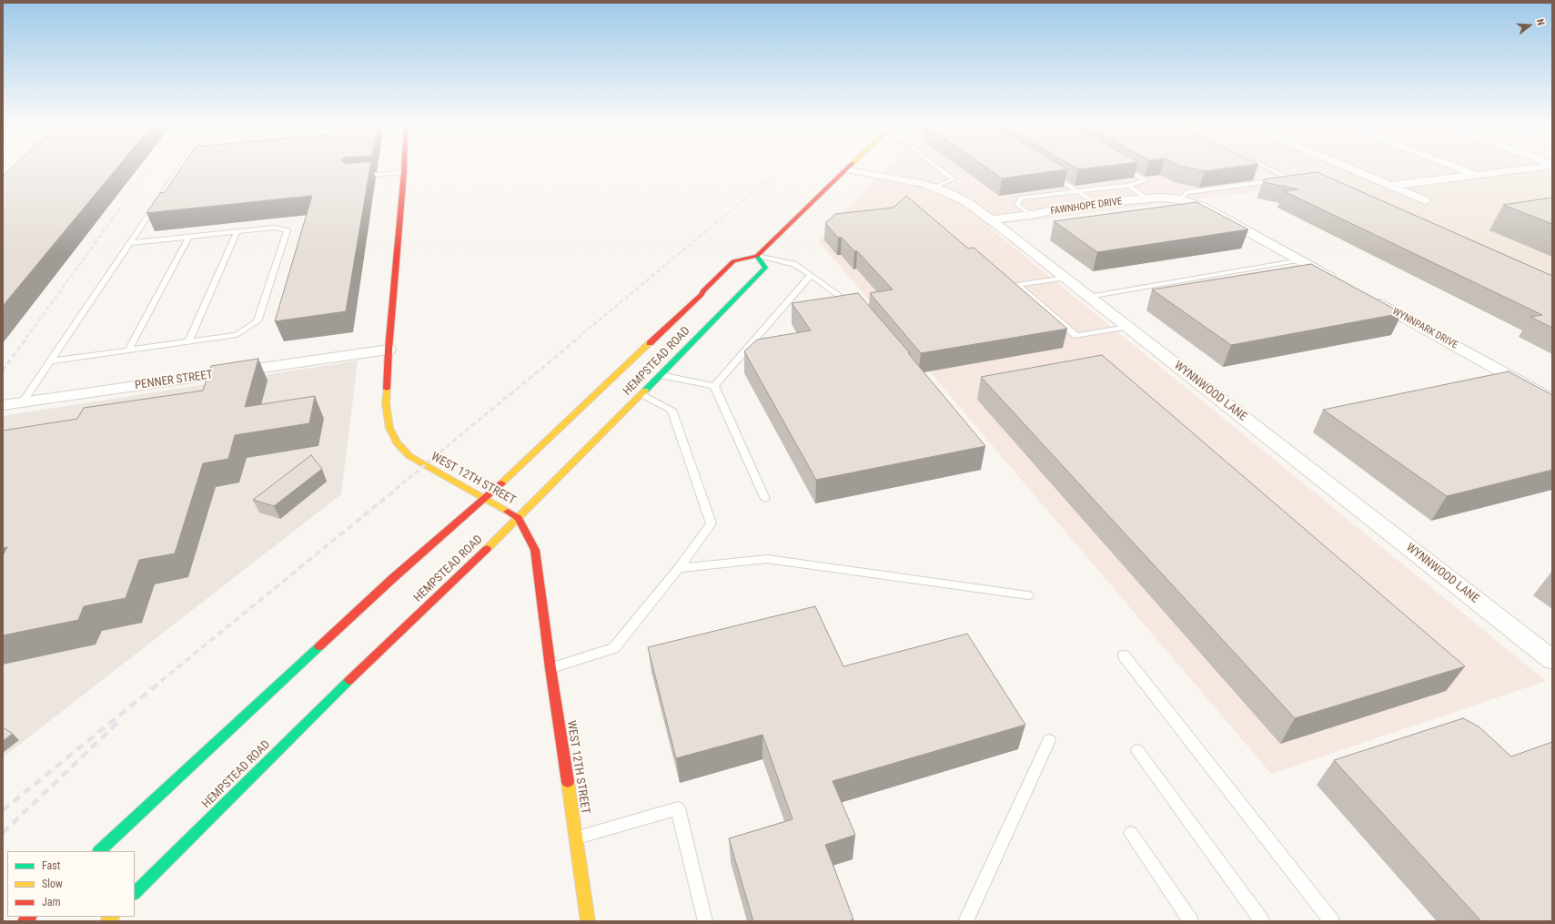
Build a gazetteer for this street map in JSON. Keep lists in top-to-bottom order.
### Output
{
  "streets": {
    "main road": ["HEMPSTEAD ROAD", "WEST 12TH STREET"],
    "street": [
      "FAWNHOPE DRIVE",
      "WYNNPARK DRIVE",
      "PENNER STREET",
      "WYNNWOOD LANE"
    ]
  },
  "crossings": [
    ["FAWNHOPE DRIVE", "WYNNWOOD LANE"],
    ["HEMPSTEAD ROAD", "WEST 12TH STREET"],
    ["PENNER STREET", "WEST 12TH STREET"]
  ],
  "legend": ["Fast", "Slow", "Jam"],
  "north": "right"
}
